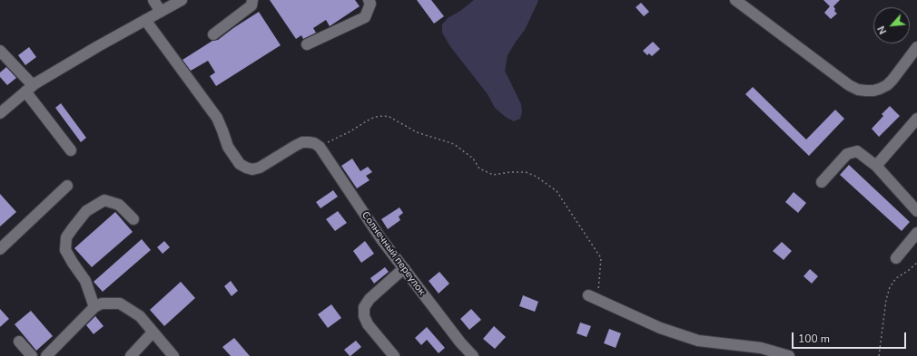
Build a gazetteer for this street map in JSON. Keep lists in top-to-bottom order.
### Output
{
  "streets": {
    "street": ["Солнечный переулок"]
  },
  "scale_bar": "100 m",
  "north": "bottom left"
}
